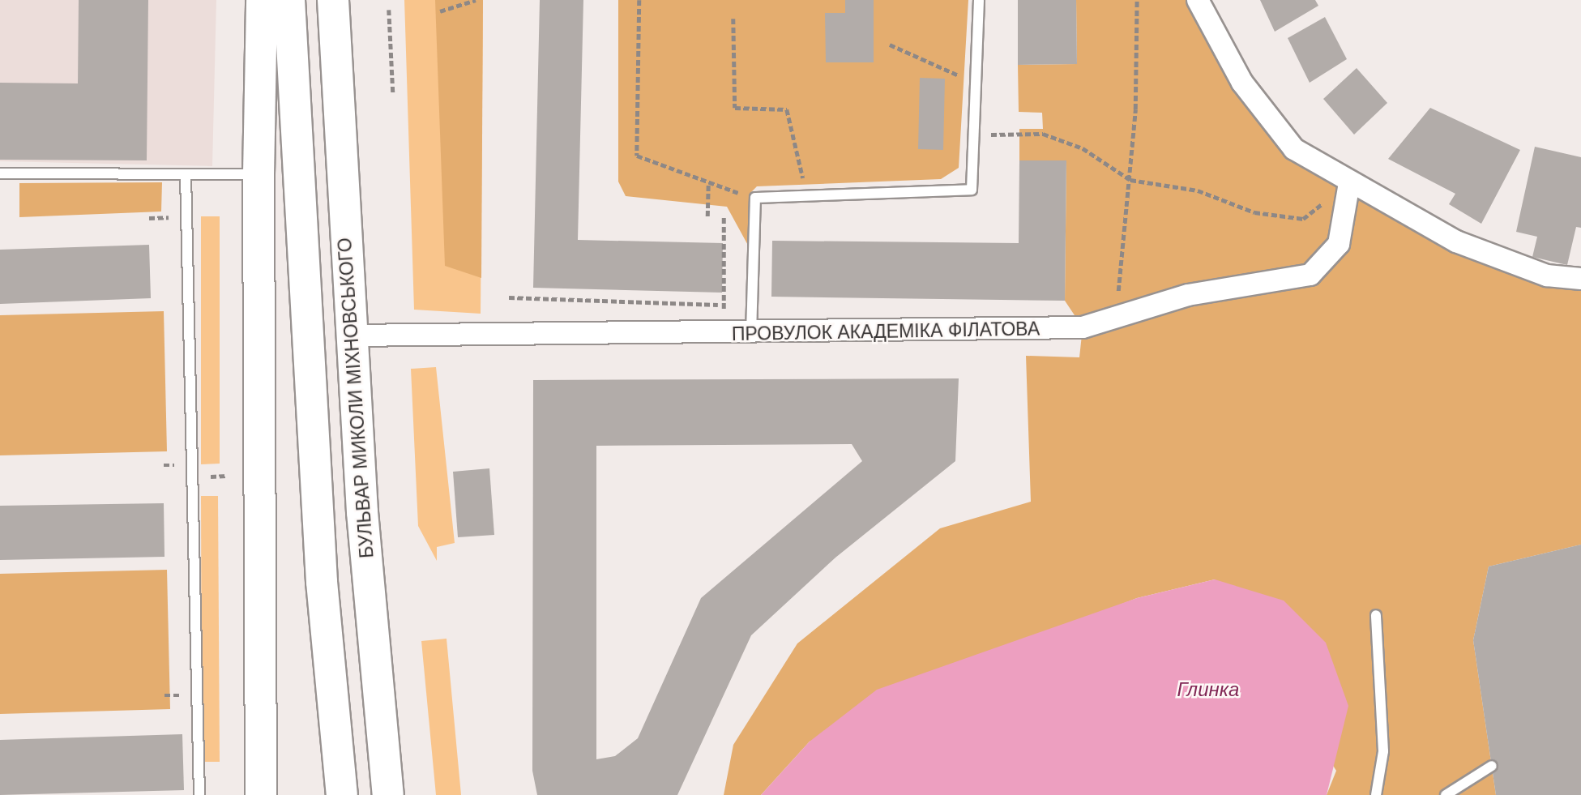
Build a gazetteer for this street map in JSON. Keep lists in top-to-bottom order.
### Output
{
  "streets": {
    "main road": ["БУЛЬВАР МИКОЛИ МІХНОВСЬКОГО"],
    "street": ["ПРОВУЛОК АКАДЕМІКА ФІЛАТОВА"]
  },
  "crossings": [
    ["ПРОВУЛОК АКАДЕМІКА ФІЛАТОВА", "БУЛЬВАР МИКОЛИ МІХНОВСЬКОГО"]
  ],
  "water": ["Глинка"]
}
